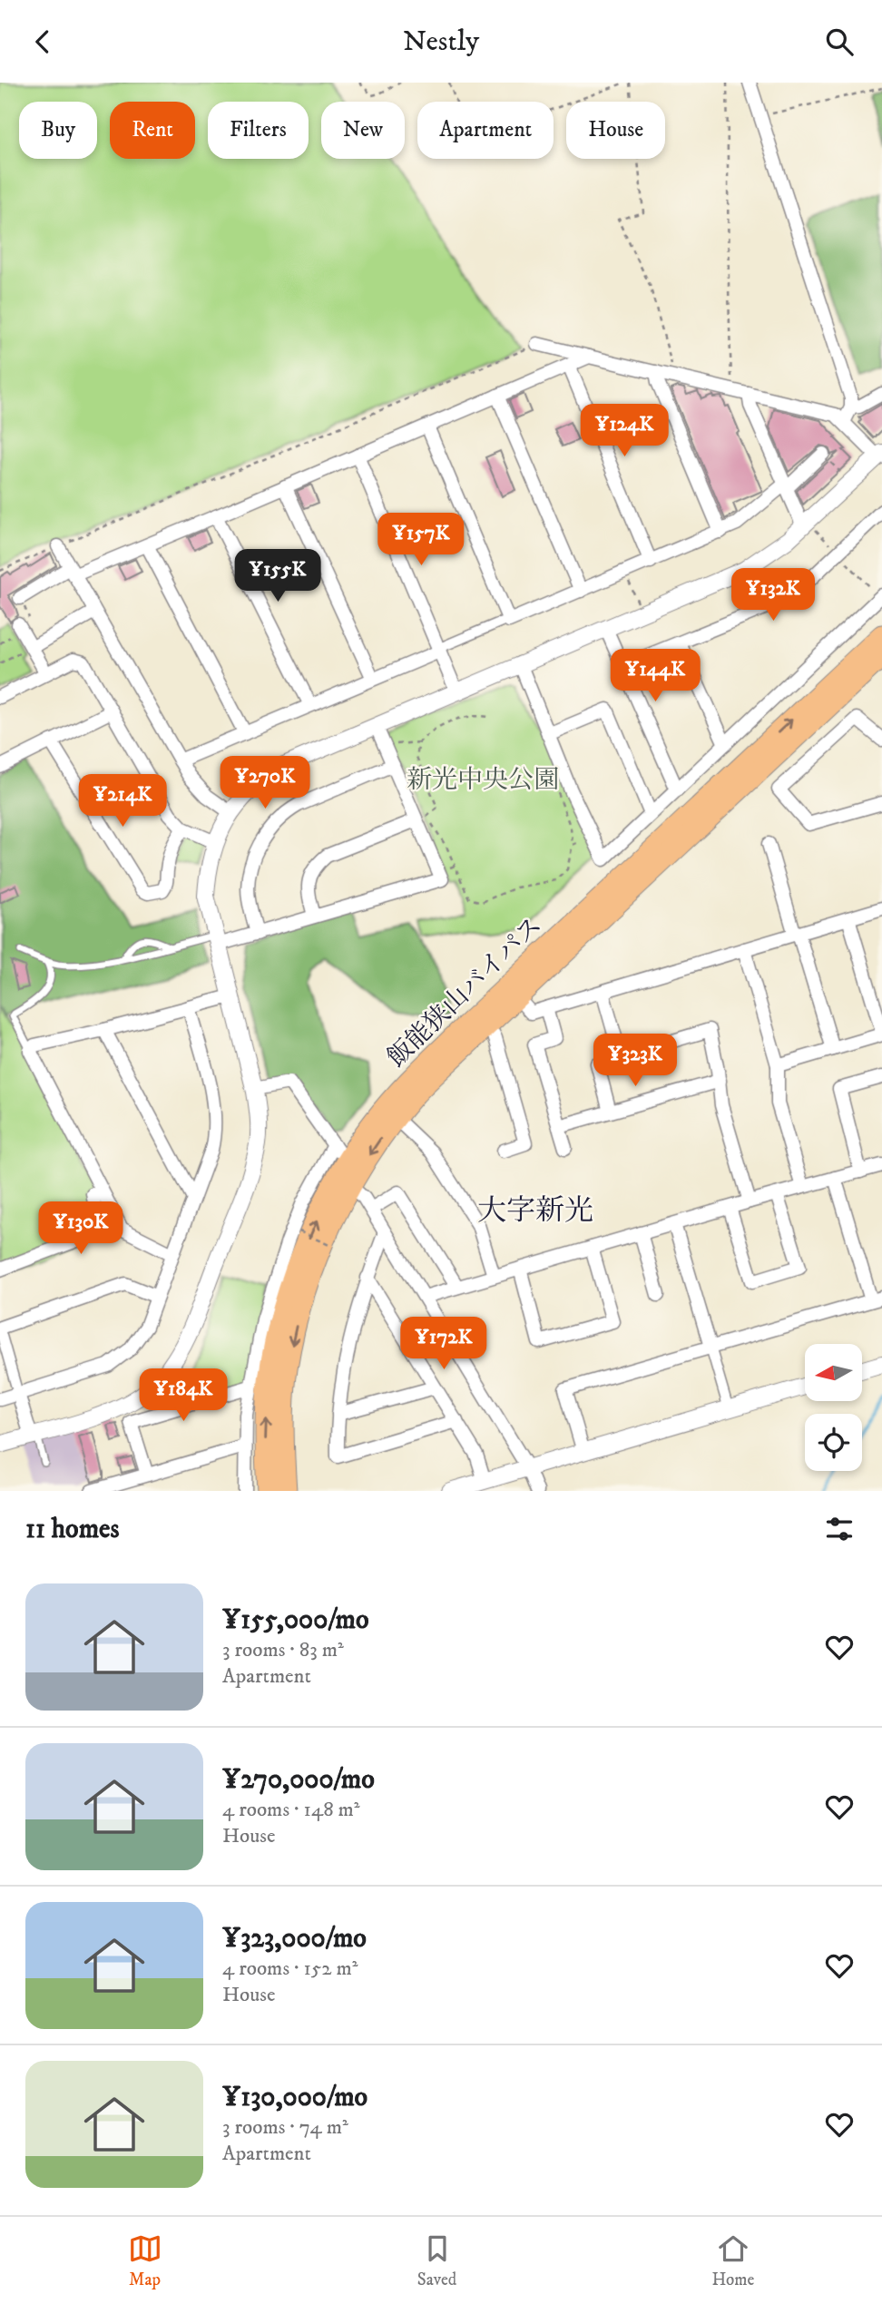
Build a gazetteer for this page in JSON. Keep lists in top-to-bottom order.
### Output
{
  "streets": {
    "highway": ["飯能狭山バイパス"]
  },
  "districts": ["大字新光"],
  "parks": ["新光中央公園"],
  "north": "left",
  "page": {
    "header": "Nestly",
    "chip": [
      "Buy",
      "Rent",
      "Filters",
      "New",
      "Apartment",
      "House"
    ],
    "price": [
      "¥124K",
      "¥157K",
      "¥155K",
      "¥132K",
      "¥144K",
      "¥270K",
      "¥214K",
      "¥323K",
      "¥130K",
      "¥172K",
      "¥184K"
    ],
    "heading": "11 homes",
    "list": [
      {
        "name": "¥155,000/mo",
        "note": "3 rooms · 83 m² · Apartment"
      },
      {
        "name": "¥270,000/mo",
        "note": "4 rooms · 148 m² · House"
      },
      {
        "name": "¥323,000/mo",
        "note": "4 rooms · 152 m² · House"
      },
      {
        "name": "¥130,000/mo",
        "note": "3 rooms · 74 m² · Apartment"
      }
    ],
    "tabs": ["Map", "Saved", "Home"]
  }
}
